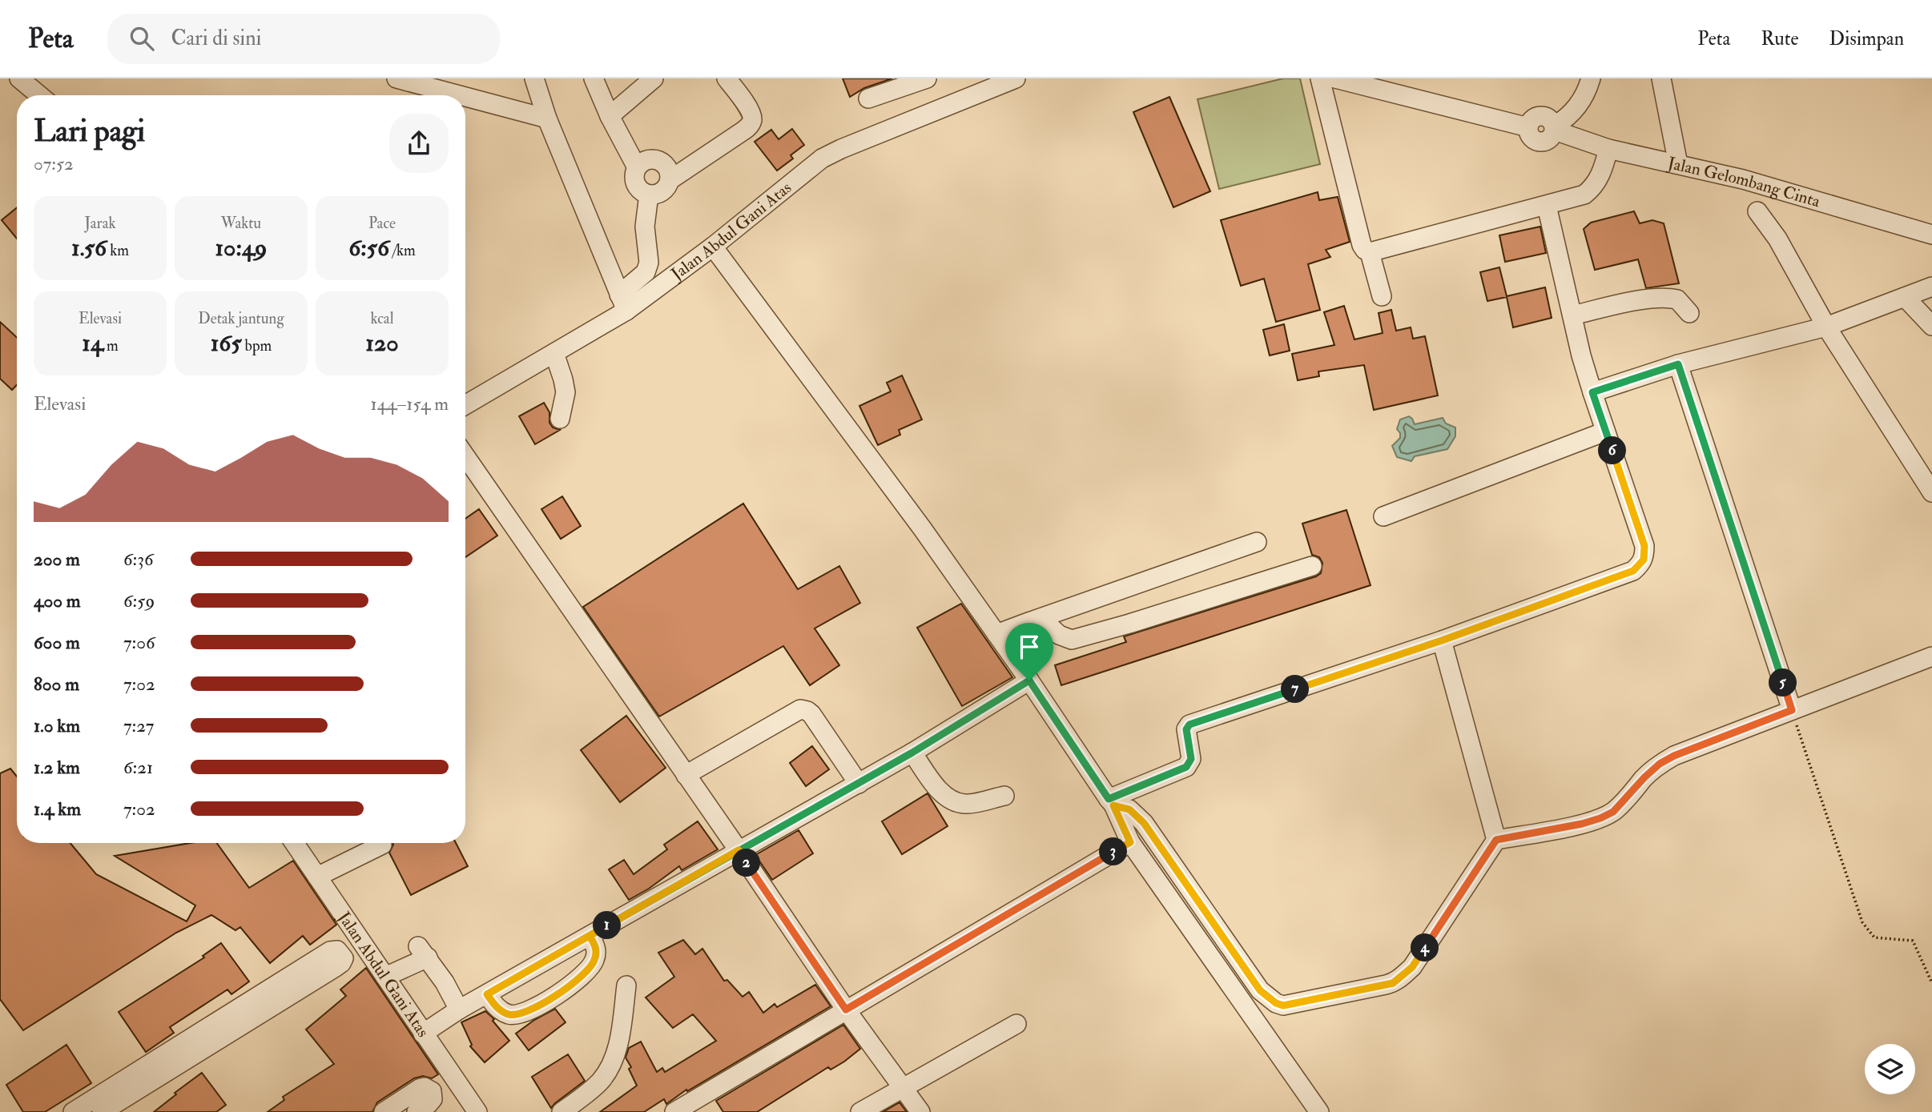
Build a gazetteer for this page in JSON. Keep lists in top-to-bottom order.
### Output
{
  "streets": {
    "street": ["Jalan Gelombang Cinta", "Jalan Abdul Gani Atas"]
  },
  "page": {
    "header": "Peta",
    "search": "Cari di sini",
    "nav": ["Peta", "Rute", "Disimpan"],
    "heading": ["Lari pagi", "07:52"],
    "stats": [
      ["Jarak", "1.56 km"],
      ["Waktu", "10:49"],
      ["Pace", "6:56 /km"],
      ["Elevasi", "14 m"],
      ["Detak jantung", "165 bpm"],
      ["kcal", "120"]
    ],
    "chart": ["Elevasi", "144–154 m"],
    "pins": [
      "6",
      "5",
      "7",
      "3",
      "2",
      "1",
      "4"
    ],
    "list": [
      {
        "name": "200 m",
        "note": "6:36"
      },
      {
        "name": "400 m",
        "note": "6:59"
      },
      {
        "name": "600 m",
        "note": "7:06"
      },
      {
        "name": "800 m",
        "note": "7:02"
      },
      {
        "name": "1.0 km",
        "note": "7:27"
      },
      {
        "name": "1.2 km",
        "note": "6:21"
      },
      {
        "name": "1.4 km",
        "note": "7:02"
      }
    ]
  }
}
